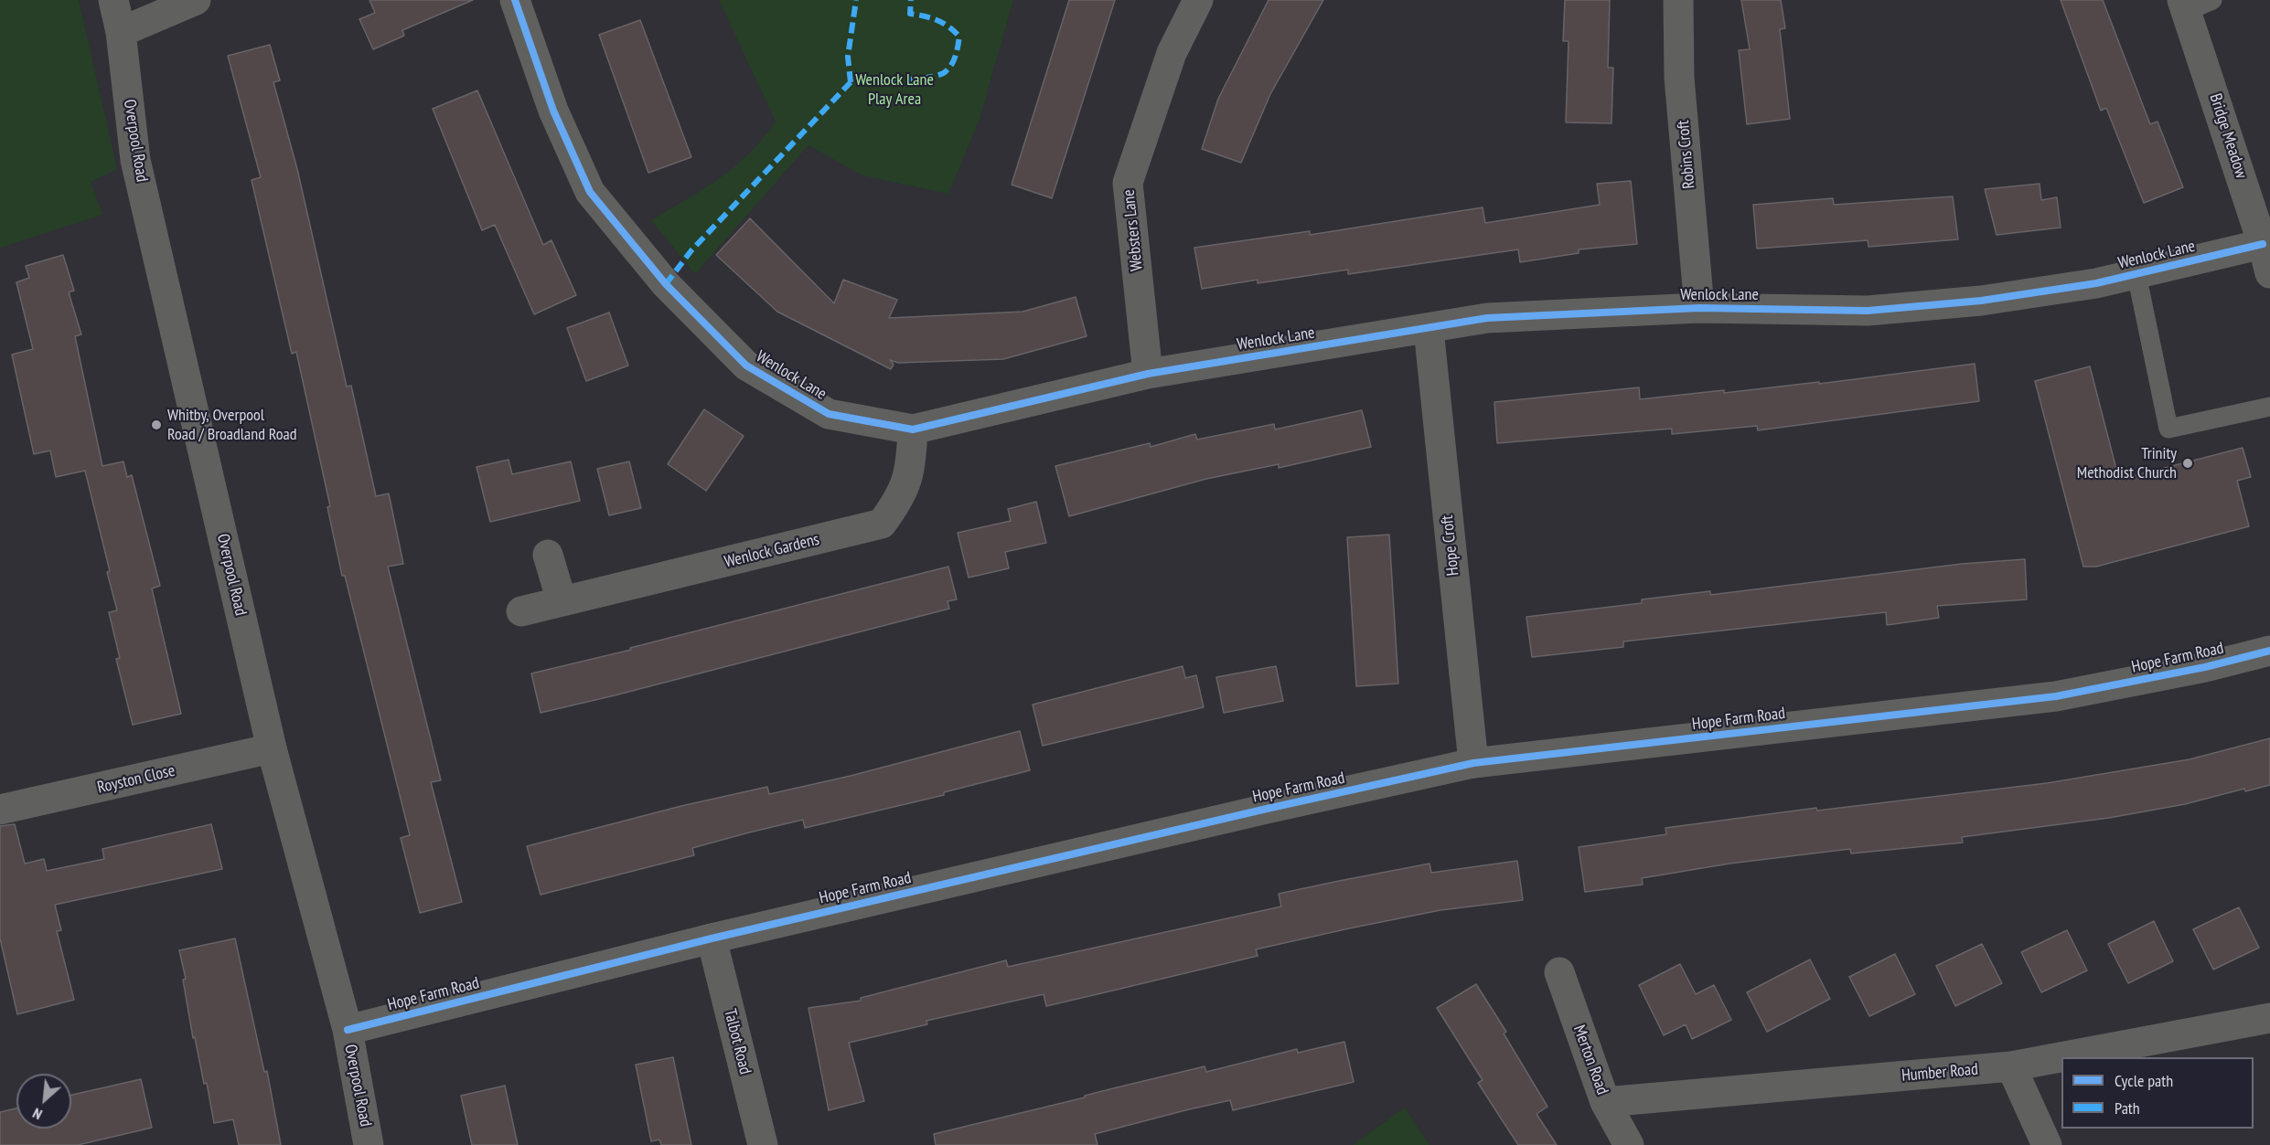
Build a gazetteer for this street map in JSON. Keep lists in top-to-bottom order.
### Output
{
  "streets": {
    "street": [
      "Bridge Meadow",
      "Overpool Road",
      "Robins Croft",
      "Websters Lane",
      "Wenlock Lane",
      "Hope Croft",
      "Wenlock Gardens",
      "Hope Farm Road",
      "Royston Close",
      "Talbot Road",
      "Merton Road",
      "Humber Road"
    ]
  },
  "crossings": [
    ["Bridge Meadow", "Wenlock Lane"],
    ["Overpool Road", "Hope Farm Road"],
    ["Overpool Road", "Royston Close"],
    ["Robins Croft", "Wenlock Lane"],
    ["Websters Lane", "Wenlock Lane"],
    ["Wenlock Lane", "Hope Croft"],
    ["Wenlock Lane", "Wenlock Gardens"],
    ["Hope Croft", "Hope Farm Road"],
    ["Hope Farm Road", "Talbot Road"],
    ["Merton Road", "Humber Road"]
  ],
  "parks": ["Wenlock Lane Play Area"],
  "places": ["Whitby, Overpool Road / Broadland Road", "Trinity Methodist Church"],
  "legend": ["Cycle path", "Path"],
  "north": "bottom left"
}
